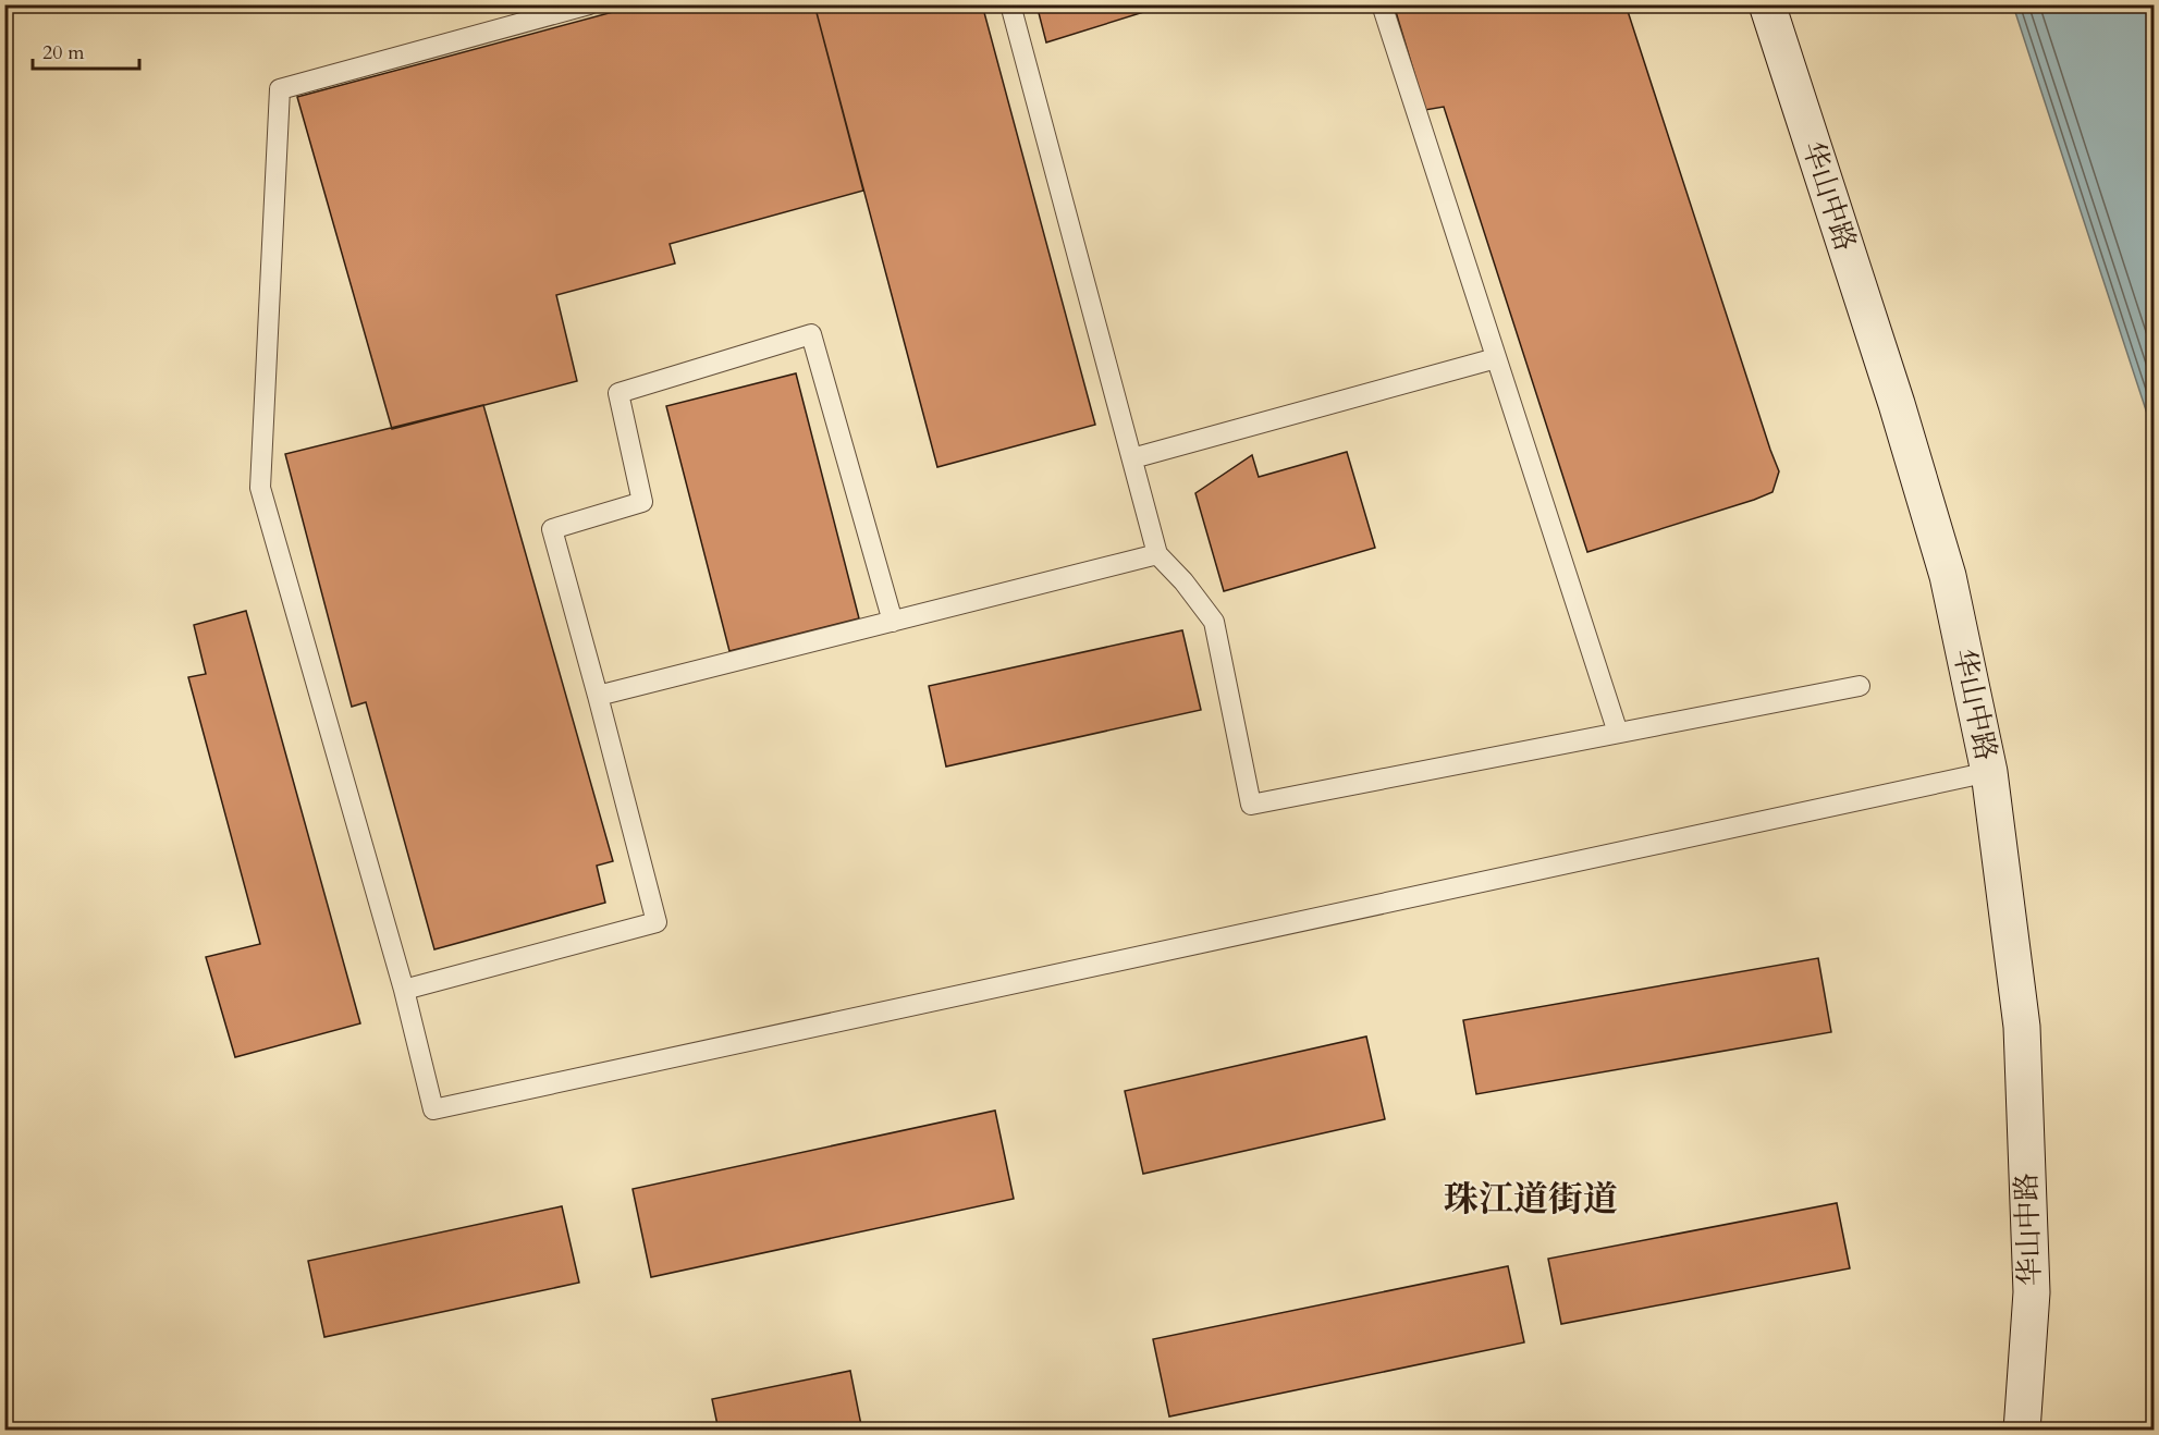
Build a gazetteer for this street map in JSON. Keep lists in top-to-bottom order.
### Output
{
  "streets": {
    "street": ["华山中路"]
  },
  "districts": ["珠江道街道"],
  "scale_bar": "20 m"
}
